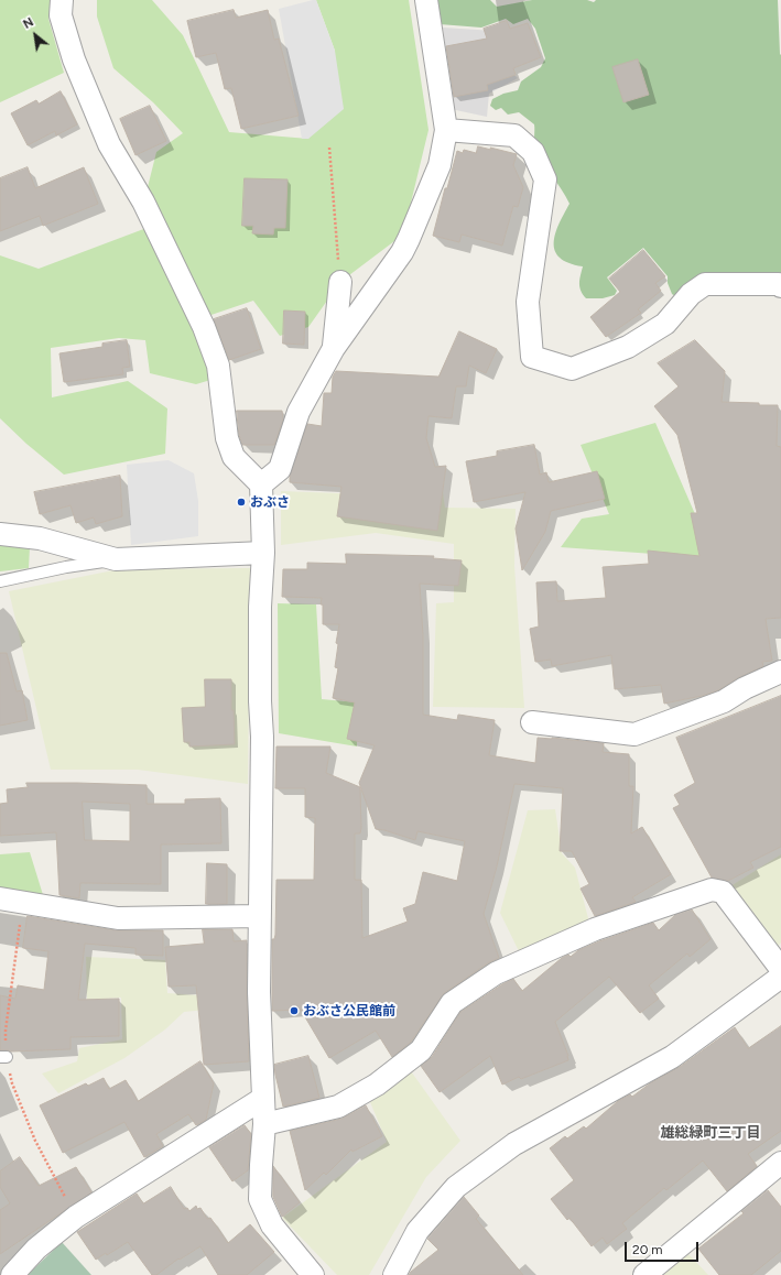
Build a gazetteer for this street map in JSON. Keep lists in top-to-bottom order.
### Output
{
  "districts": ["雄総緑町三丁目"],
  "places": ["おぶさ", "おぶさ公民館前"],
  "scale_bar": "20 m",
  "north": "top left"
}
